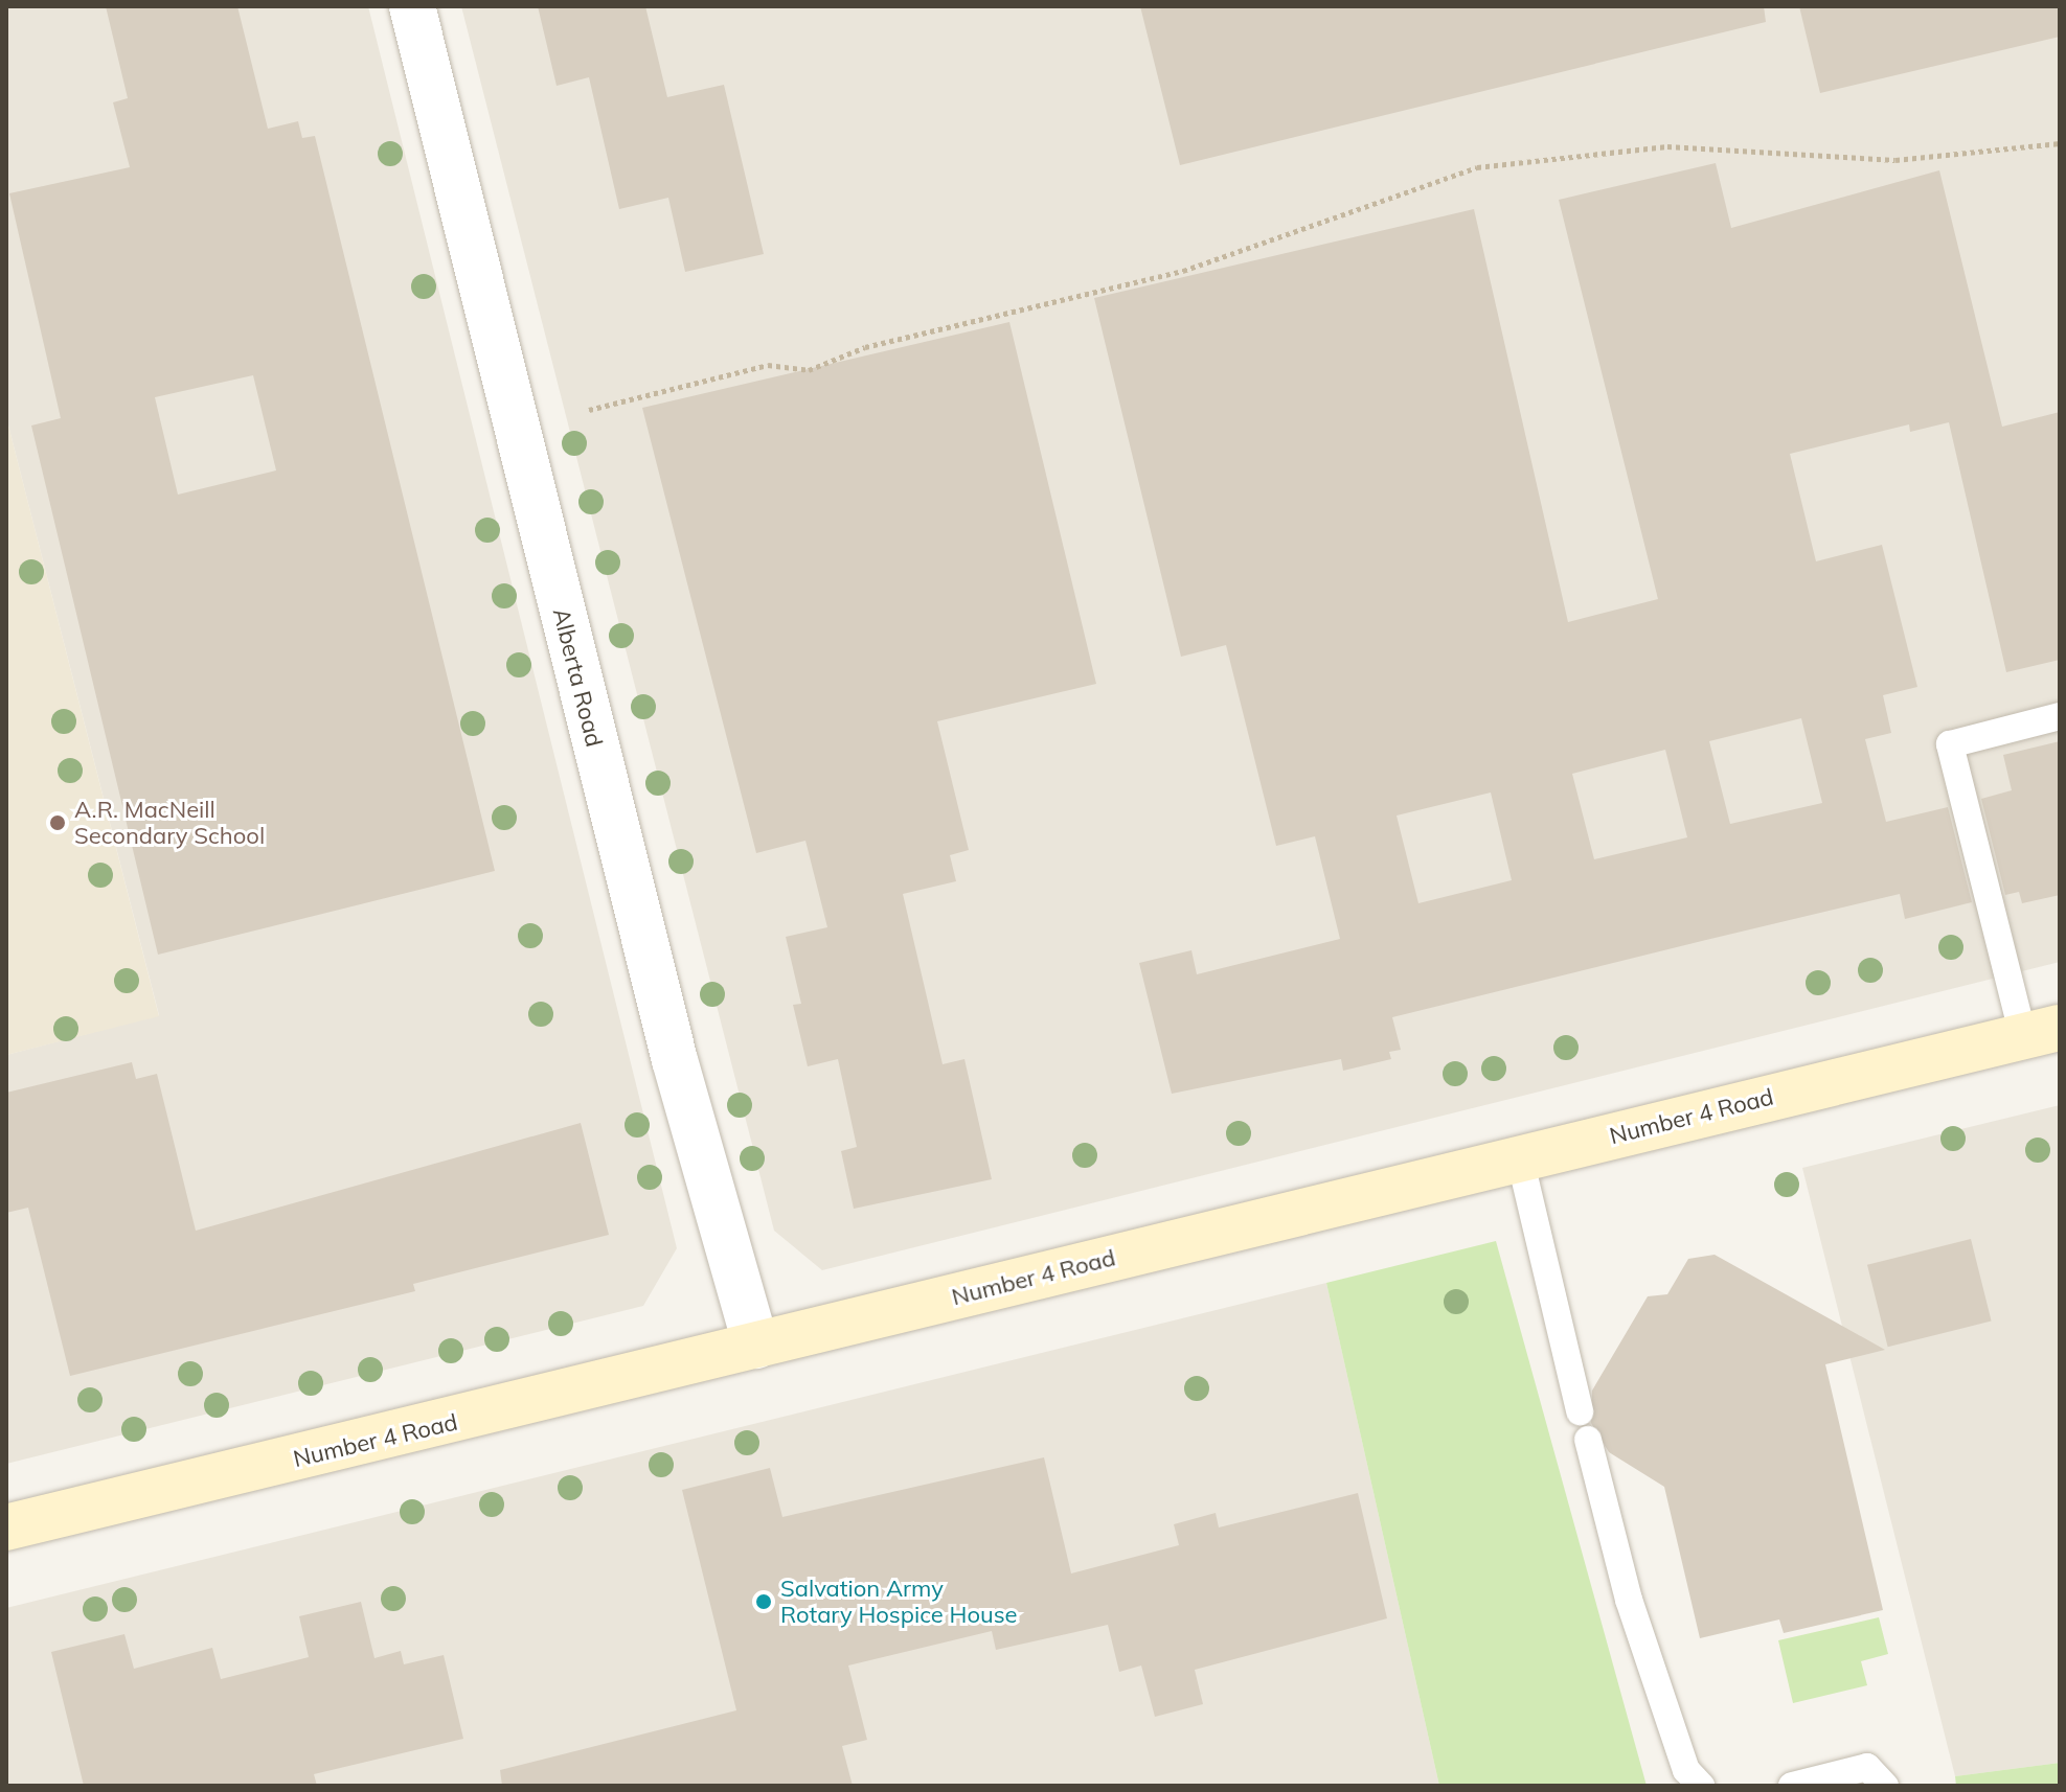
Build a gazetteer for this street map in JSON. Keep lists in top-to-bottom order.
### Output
{
  "streets": {
    "main road": ["Number 4 Road"],
    "street": ["Alberta Road"]
  },
  "crossings": [
    ["Alberta Road", "Number 4 Road"]
  ],
  "places": ["A.R. MacNeill Secondary School", "Salvation Army Rotary Hospice House"]
}
